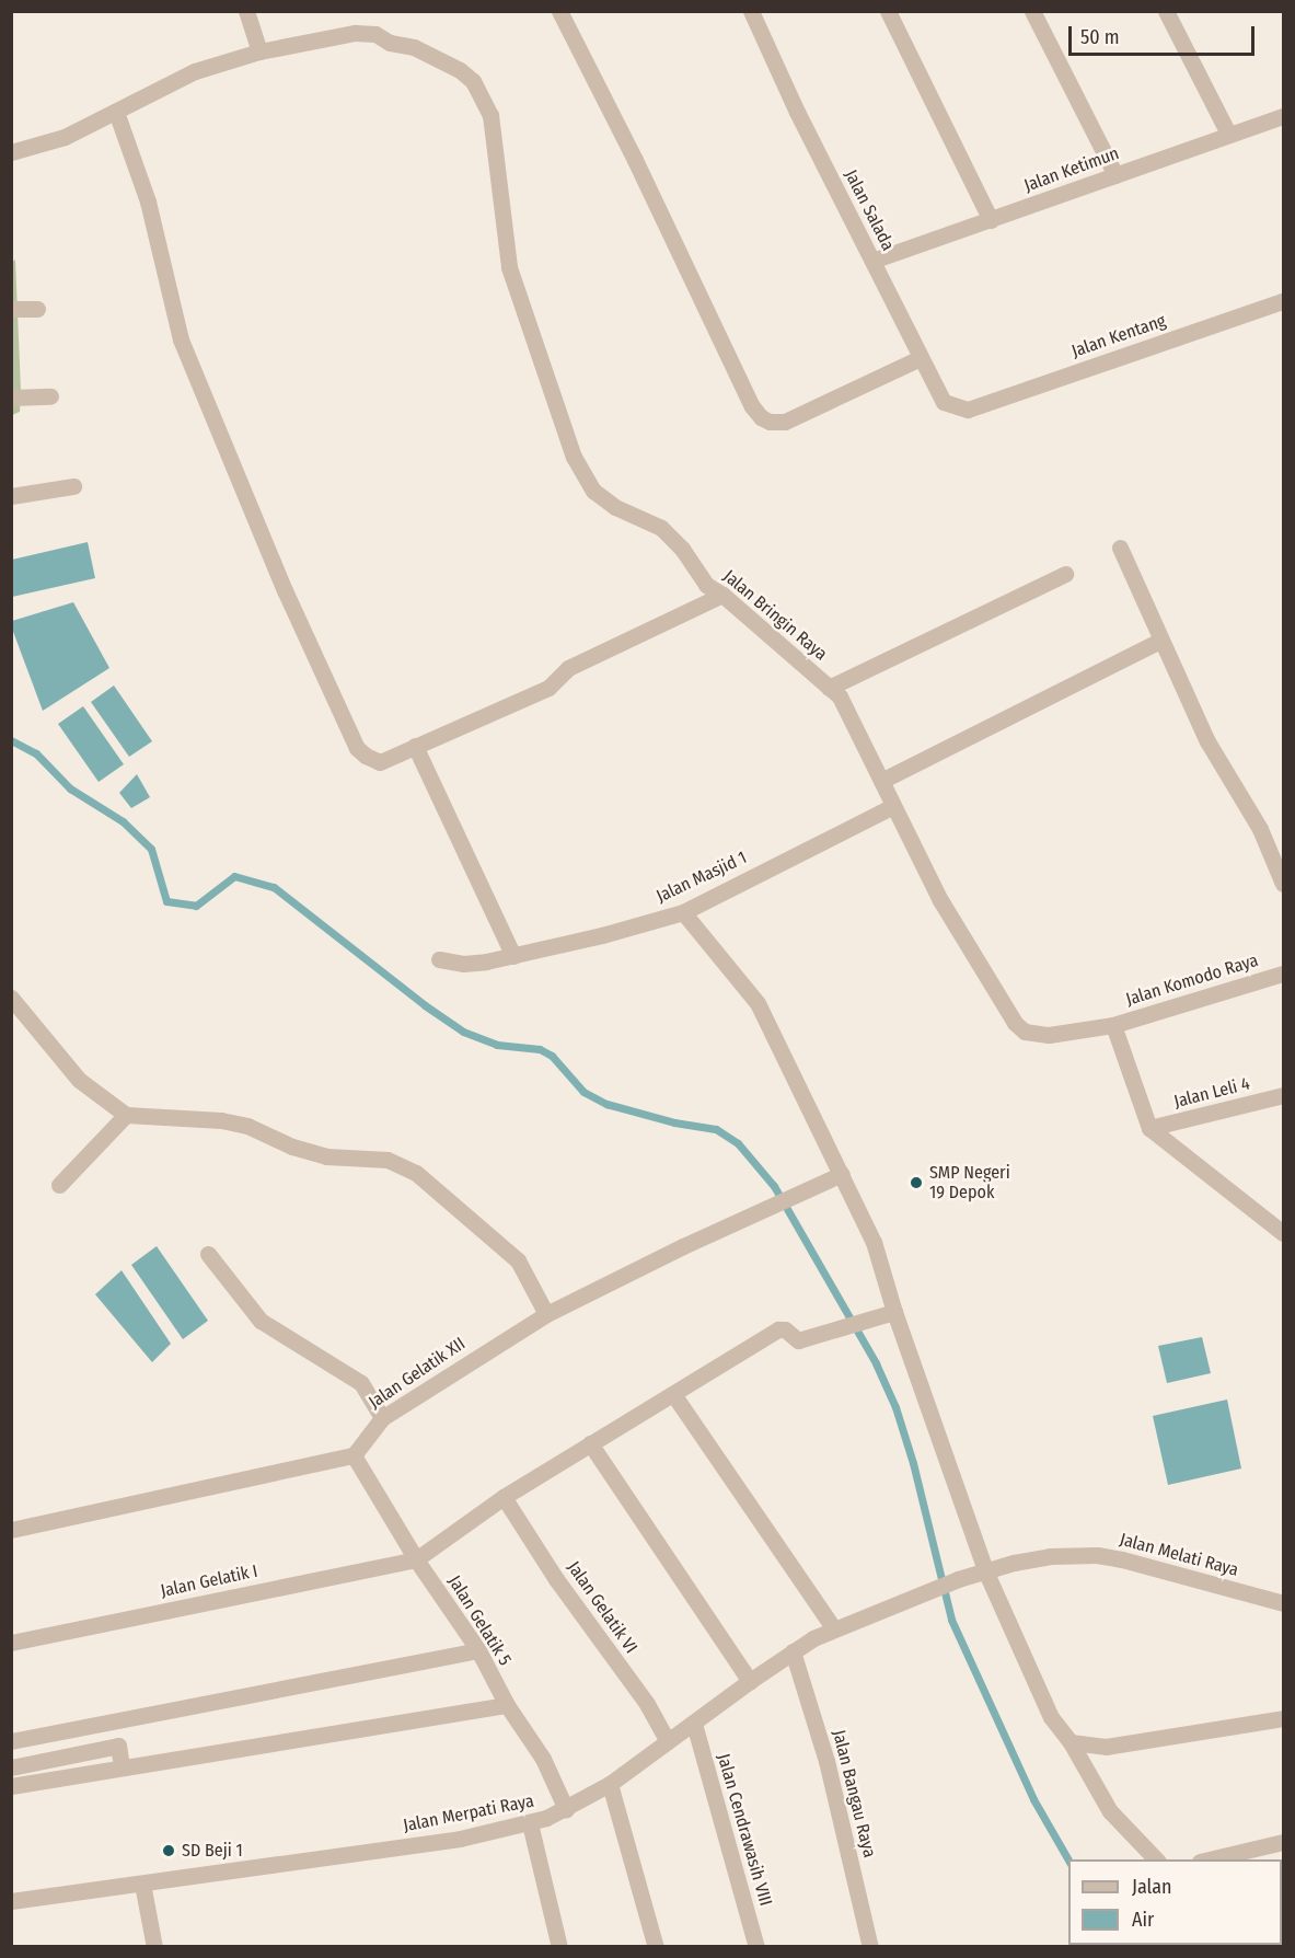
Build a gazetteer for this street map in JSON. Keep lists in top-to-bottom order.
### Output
{
  "streets": {
    "street": [
      "Jalan Ketimun",
      "Jalan Salada",
      "Jalan Kentang",
      "Jalan Bringin Raya",
      "Jalan Masjid 1",
      "Jalan Komodo Raya",
      "Jalan Leli 4",
      "Jalan Gelatik XII",
      "Jalan Melati Raya",
      "Jalan Gelatik I",
      "Jalan Gelatik VI",
      "Jalan Gelatik 5",
      "Jalan Bangau Raya",
      "Jalan Merpati Raya",
      "Jalan Cendrawasih VIII"
    ]
  },
  "crossings": [
    ["Jalan Ketimun", "Jalan Salada"],
    ["Jalan Salada", "Jalan Kentang"],
    ["Jalan Bringin Raya", "Jalan Masjid 1"],
    ["Jalan Bringin Raya", "Jalan Komodo Raya"],
    ["Jalan Gelatik XII", "Jalan Gelatik 5"],
    ["Jalan Melati Raya", "Jalan Merpati Raya"],
    ["Jalan Gelatik I", "Jalan Gelatik 5"],
    ["Jalan Gelatik VI", "Jalan Merpati Raya"],
    ["Jalan Gelatik 5", "Jalan Merpati Raya"],
    ["Jalan Bangau Raya", "Jalan Merpati Raya"],
    ["Jalan Merpati Raya", "Jalan Cendrawasih VIII"]
  ],
  "places": ["SMP Negeri 19 Depok", "SD Beji 1"],
  "legend": ["Jalan", "Air"],
  "scale_bar": "50 m"
}
